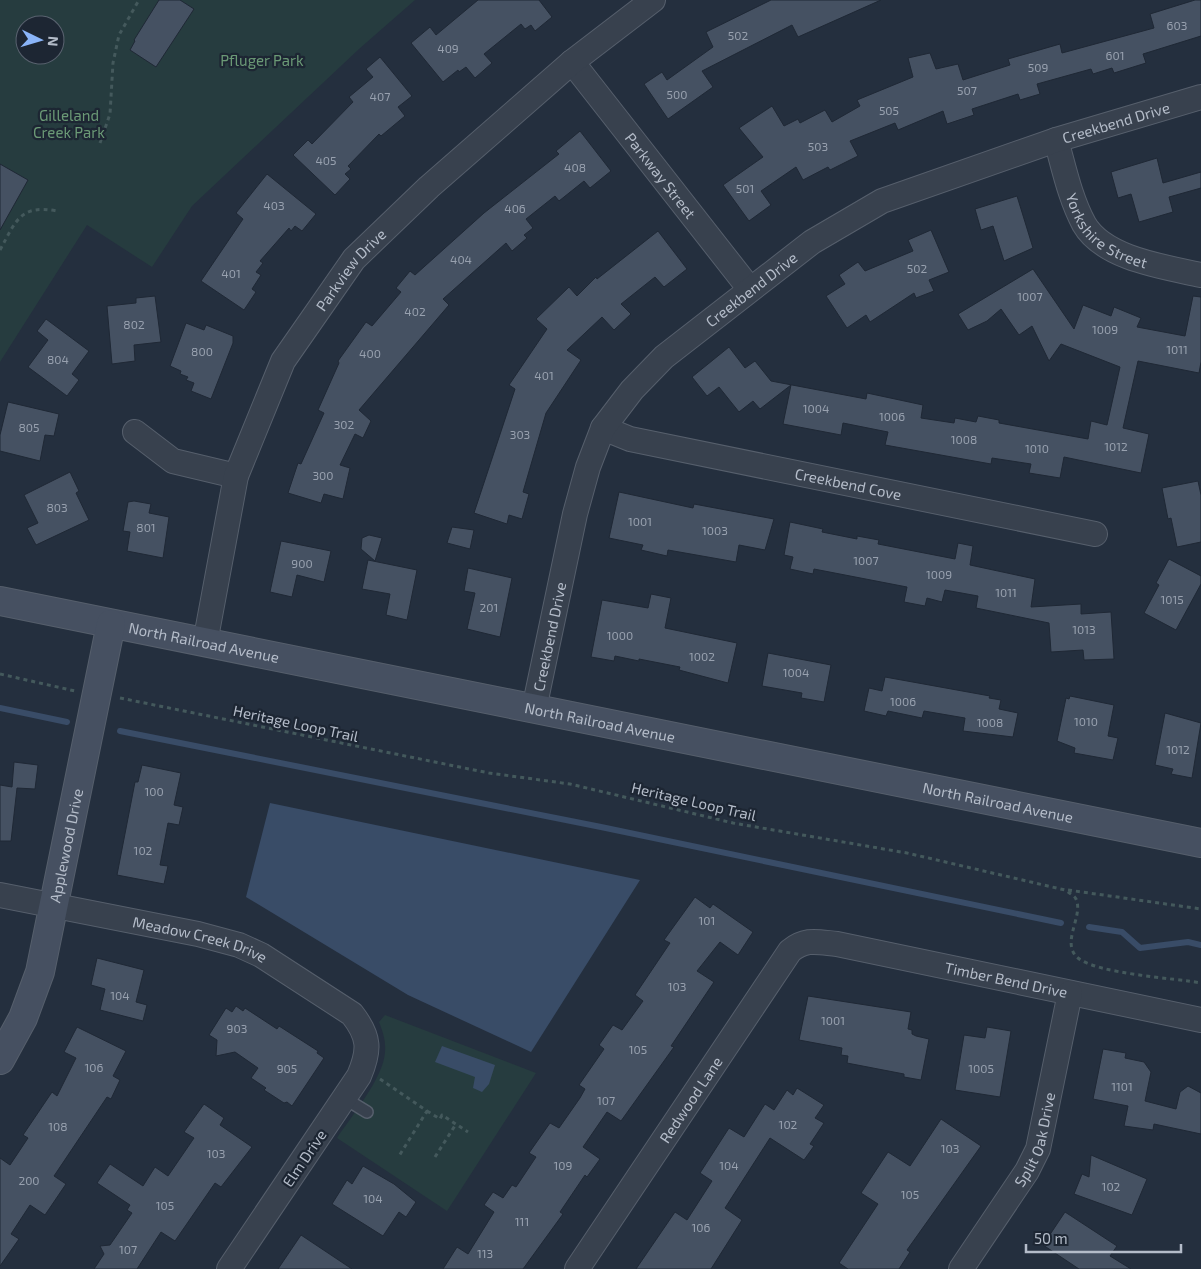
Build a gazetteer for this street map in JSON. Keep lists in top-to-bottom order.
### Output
{
  "streets": {
    "street": [
      "Creekbend Drive",
      "Parkway Street",
      "Yorkshire Street",
      "Parkview Drive",
      "Creekbend Cove",
      "North Railroad Avenue",
      "Applewood Drive",
      "Meadow Creek Drive",
      "Timber Bend Drive",
      "Redwood Lane",
      "Split Oak Drive",
      "Elm Drive"
    ],
    "path": ["Heritage Loop Trail"]
  },
  "crossings": [
    ["Creekbend Drive", "Parkway Street"],
    ["Creekbend Drive", "Yorkshire Street"],
    ["Creekbend Drive", "Creekbend Cove"],
    ["Creekbend Drive", "North Railroad Avenue"],
    ["Parkway Street", "Parkview Drive"],
    ["Parkview Drive", "North Railroad Avenue"],
    ["North Railroad Avenue", "Applewood Drive"],
    ["Applewood Drive", "Meadow Creek Drive"],
    ["Meadow Creek Drive", "Elm Drive"],
    ["Timber Bend Drive", "Redwood Lane"],
    ["Timber Bend Drive", "Split Oak Drive"]
  ],
  "parks": ["Pfluger Park", "Gilleland Creek Park"],
  "house_numbers": [
    "603",
    "502",
    "409",
    "601",
    "509",
    "507",
    "500",
    "407",
    "505",
    "503",
    "405",
    "408",
    "501",
    "403",
    "406",
    "404",
    "502",
    "401",
    "1007",
    "402",
    "802",
    "1009",
    "1011",
    "800",
    "400",
    "804",
    "401",
    "1004",
    "1006",
    "302",
    "805",
    "303",
    "1008",
    "1012",
    "1010",
    "300",
    "803",
    "1001",
    "801",
    "1003",
    "1007",
    "900",
    "1009",
    "1011",
    "1015",
    "201",
    "1013",
    "1000",
    "1002",
    "1004",
    "1006",
    "1010",
    "1008",
    "1012",
    "100",
    "102",
    "101",
    "103",
    "104",
    "1001",
    "903",
    "105",
    "106",
    "905",
    "1005",
    "1101",
    "107",
    "102",
    "108",
    "103",
    "103",
    "109",
    "104",
    "200",
    "102",
    "105",
    "104",
    "105",
    "111",
    "106",
    "107",
    "113"
  ],
  "scale_bar": "50 m",
  "north": "right"
}
